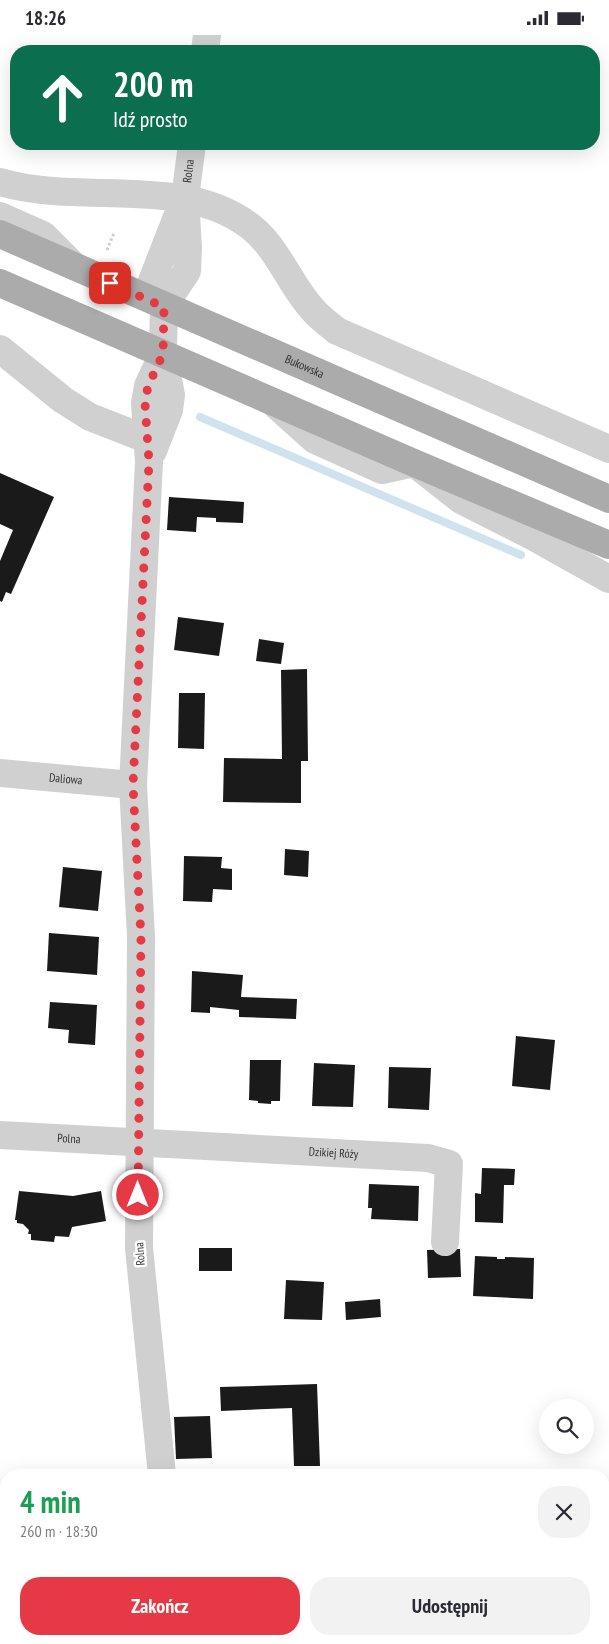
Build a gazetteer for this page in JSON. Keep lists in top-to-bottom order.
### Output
{
  "streets": {
    "main road": ["Bukowska"],
    "street": [
      "Rolna",
      "Daliowa",
      "Polna",
      "Dzikiej Róży"
    ]
  },
  "crossings": [
    ["Rolna", "Bukowska"],
    ["Rolna", "Daliowa"],
    ["Rolna", "Polna"],
    ["Rolna", "Dzikiej Róży"],
    ["Polna", "Dzikiej Róży"]
  ],
  "page": {
    "status": "18:26",
    "turn": ["200 m", "Idź prosto"],
    "heading": ["4 min", "260 m · 18:30"],
    "buttons": ["Zakończ", "Udostępnij"]
  }
}
